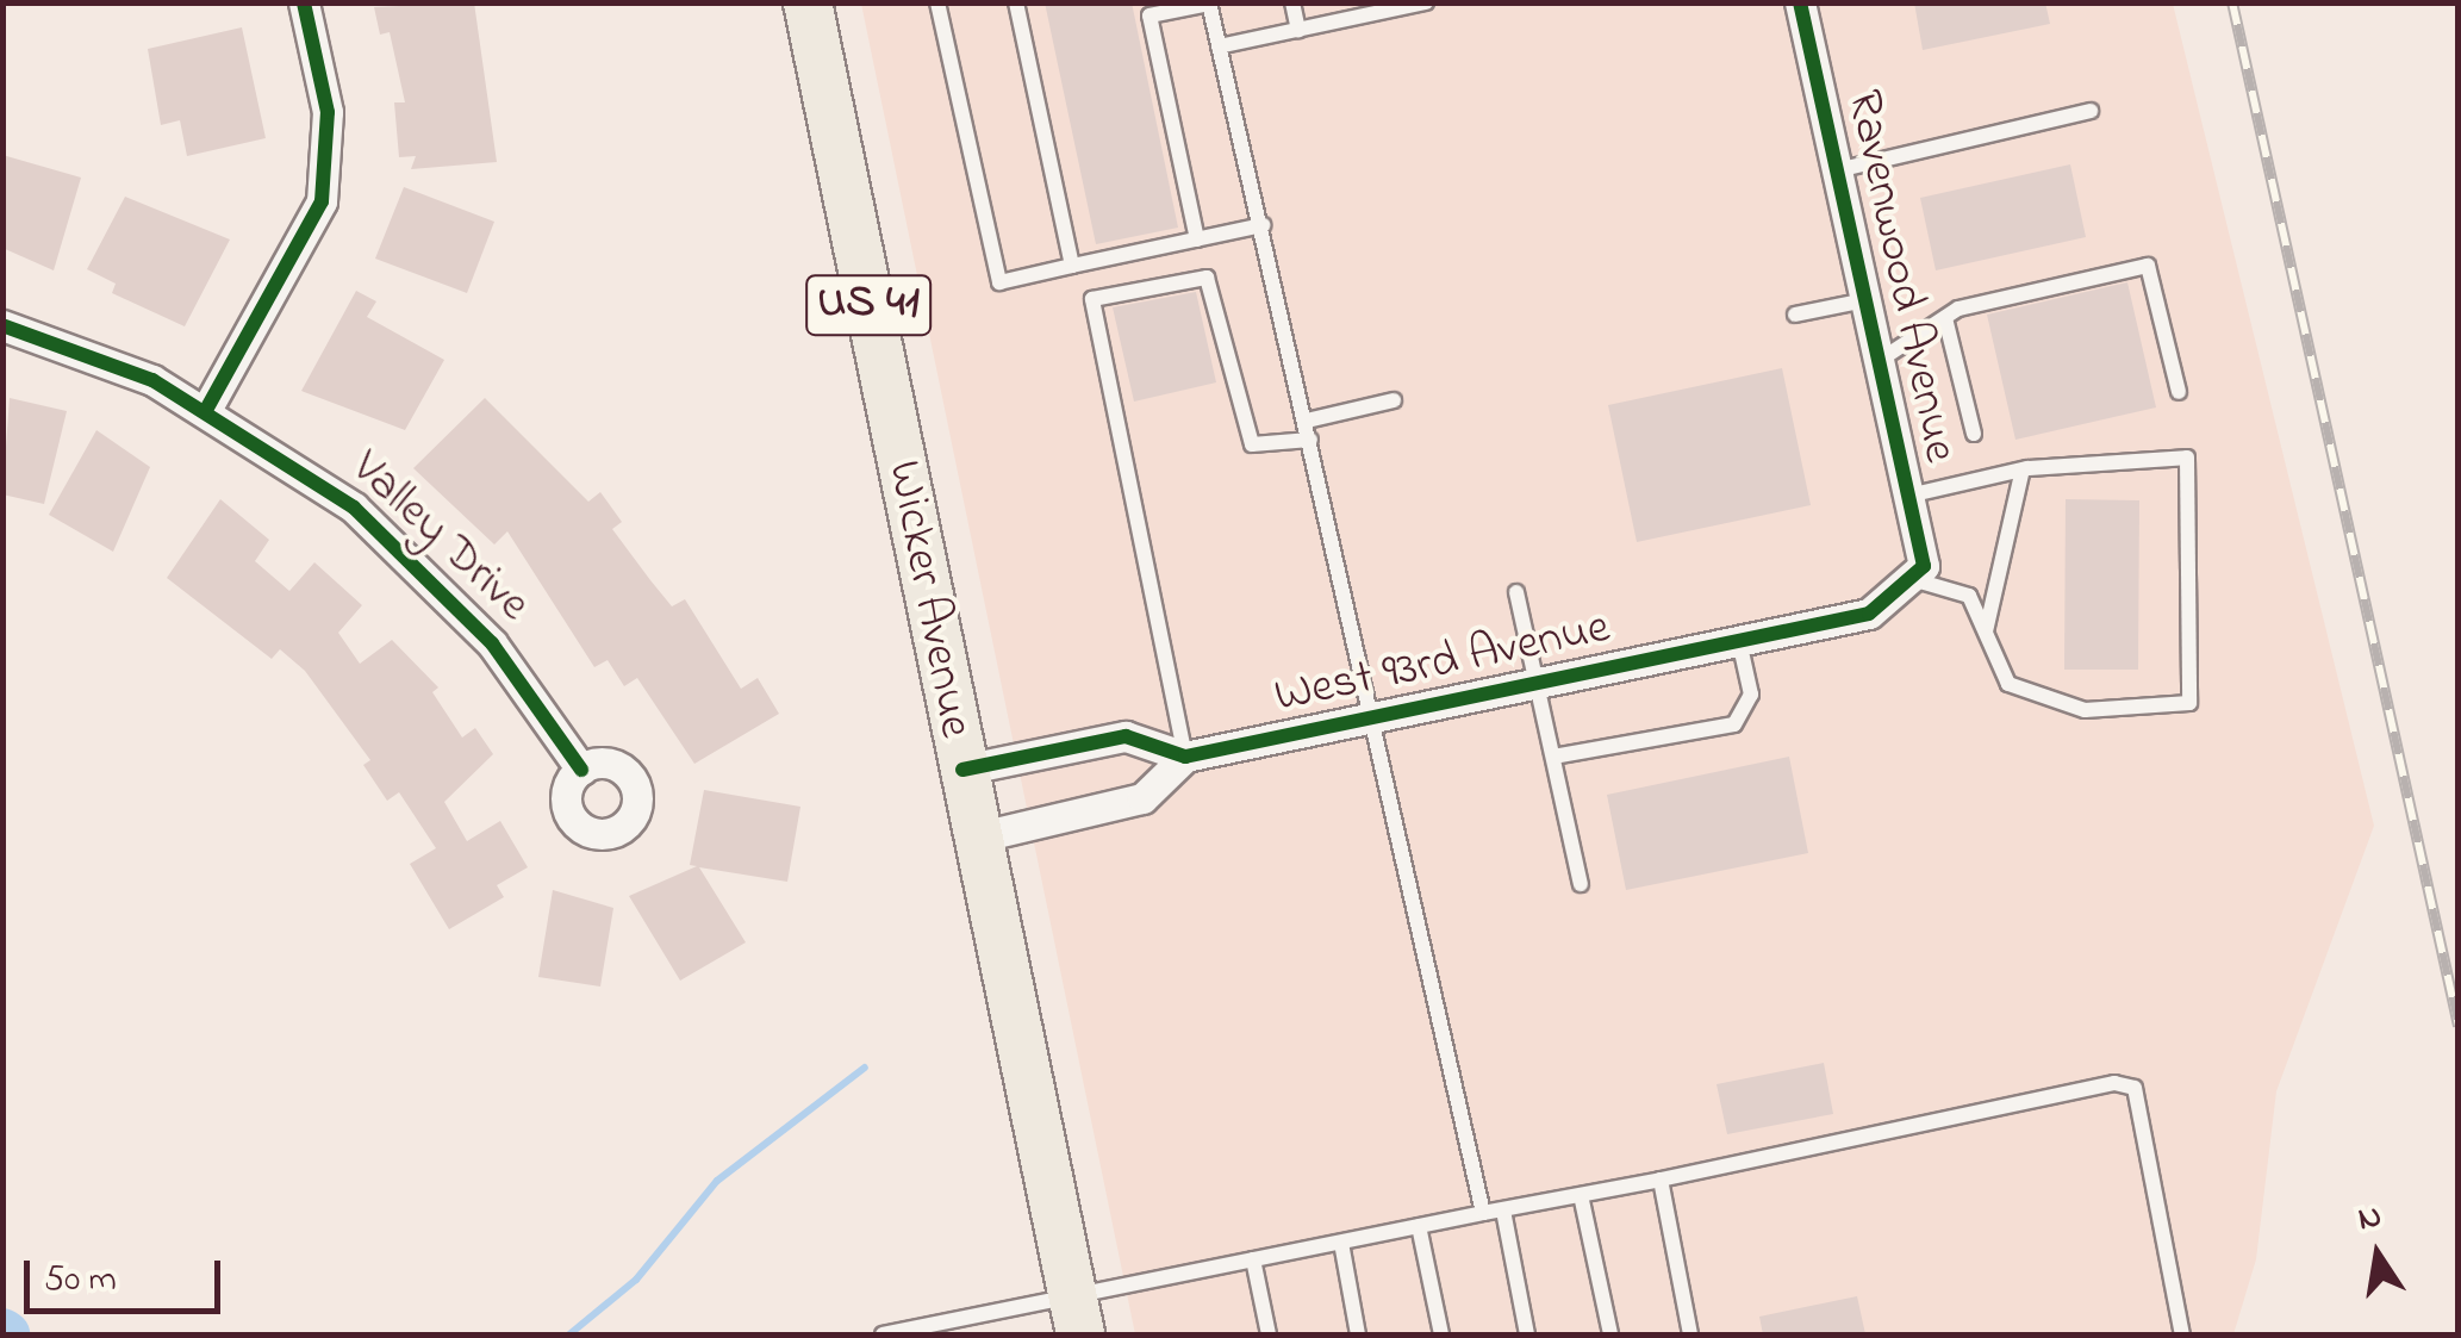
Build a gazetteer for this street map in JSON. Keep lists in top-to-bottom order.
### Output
{
  "streets": {
    "highway": ["US 41", "Wicker Avenue"],
    "street": ["Ravenwood Avenue", "Valley Drive", "West 93rd Avenue"]
  },
  "crossings": [
    ["Ravenwood Avenue", "West 93rd Avenue"]
  ],
  "scale_bar": "50 m",
  "north": "top"
}
